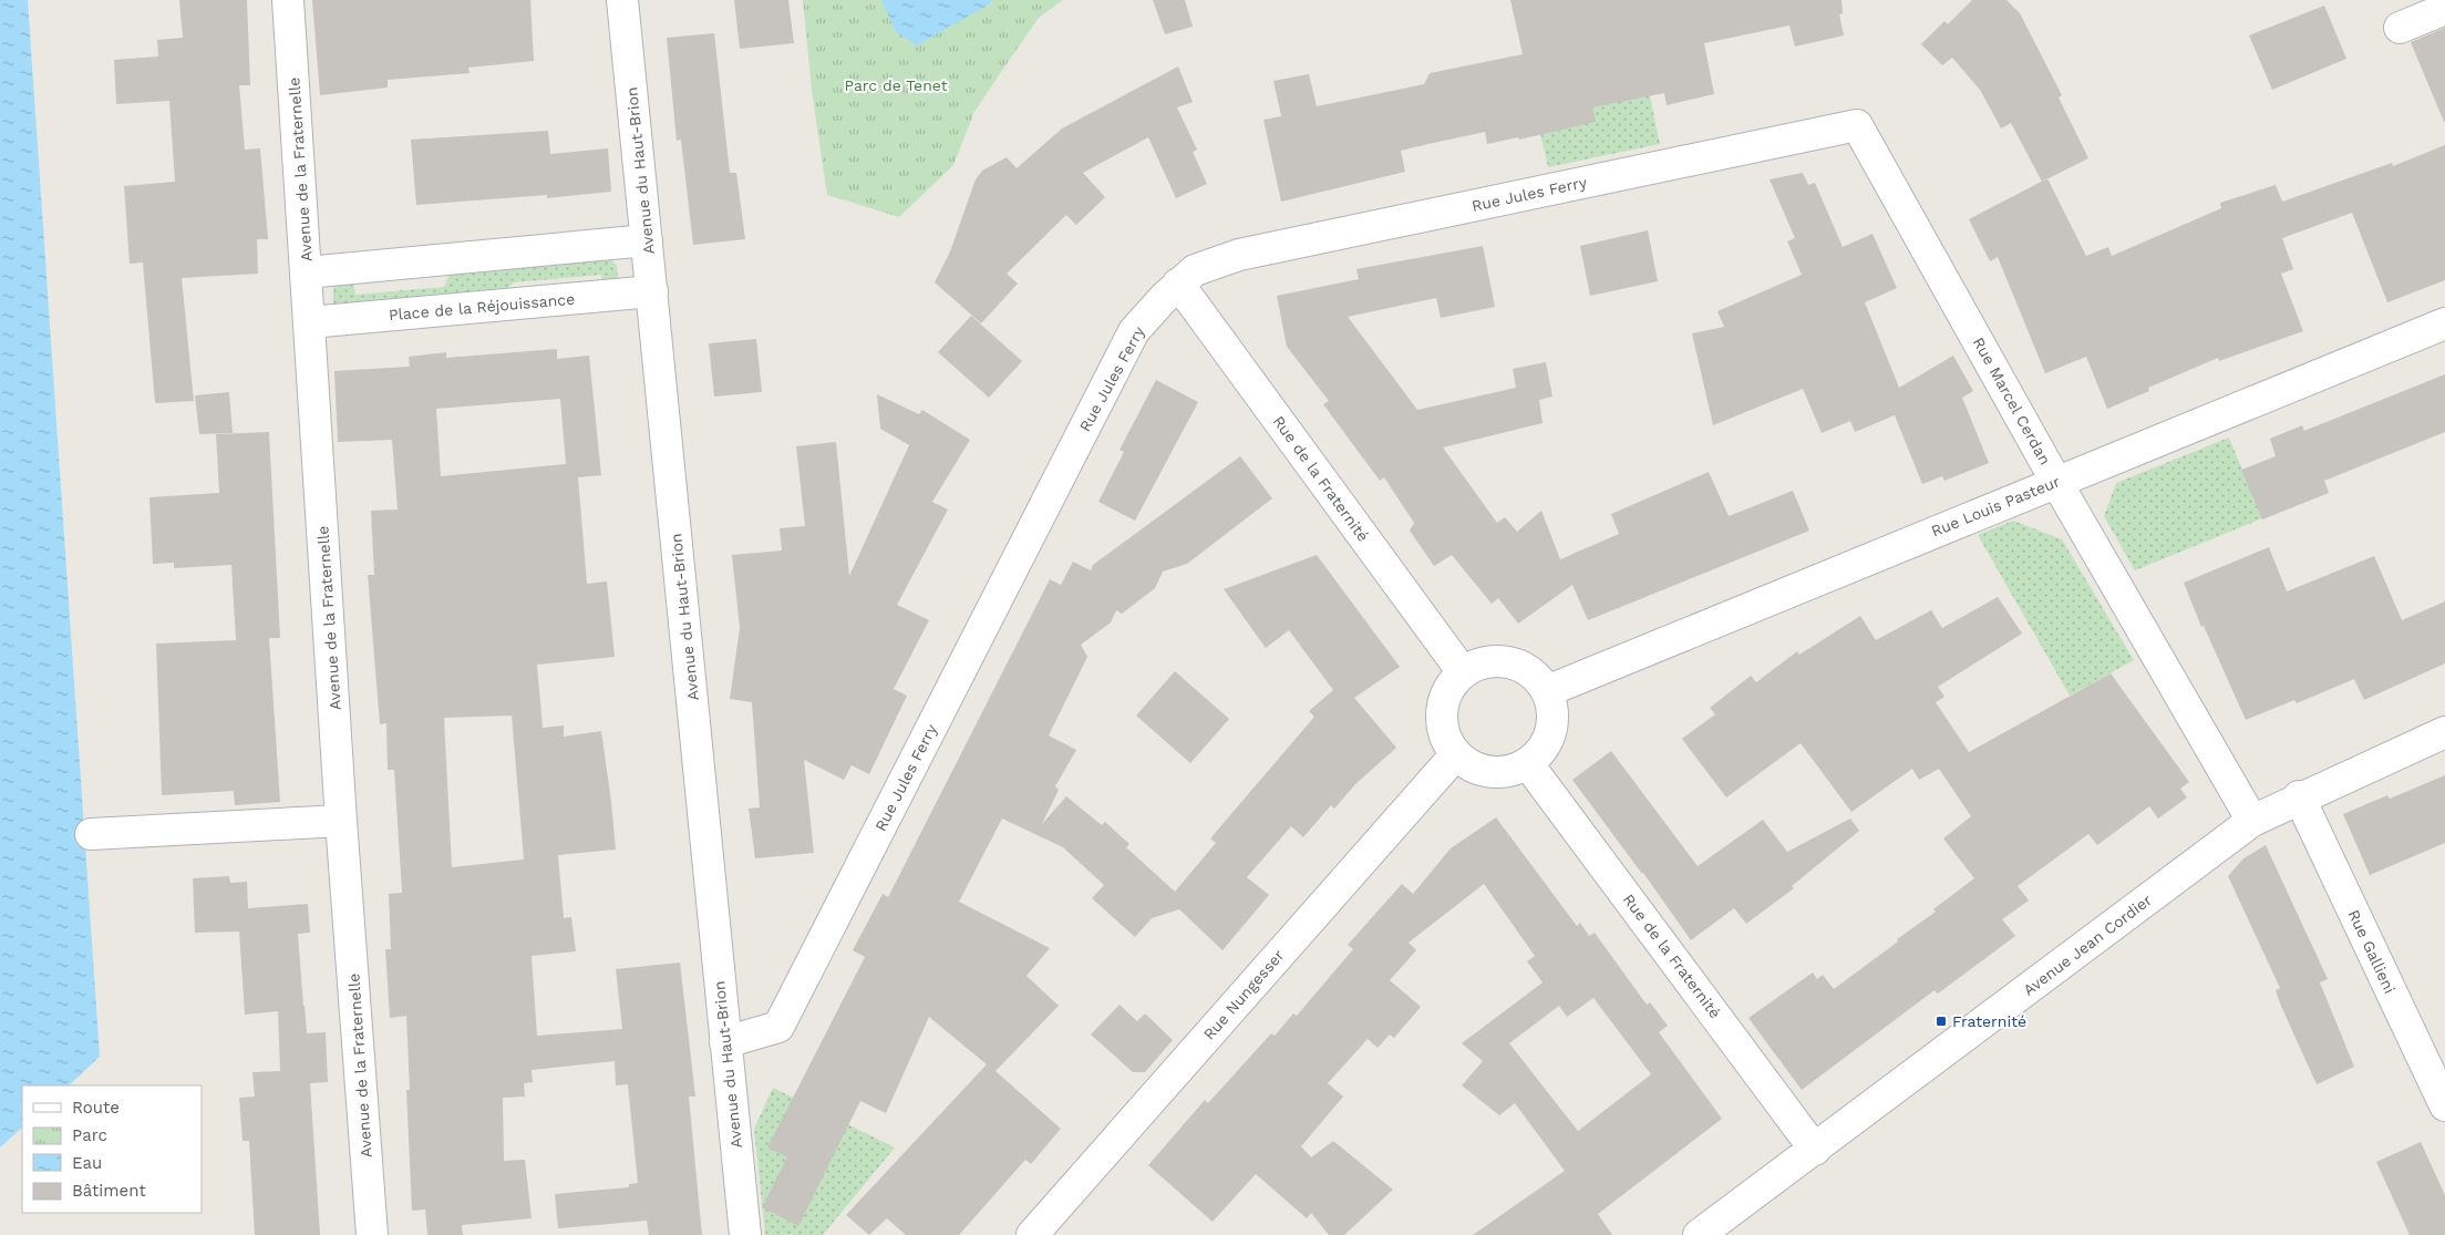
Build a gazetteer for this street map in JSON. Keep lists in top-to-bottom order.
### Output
{
  "streets": {
    "street": [
      "Avenue de la Fraternelle",
      "Avenue du Haut-Brion",
      "Rue Jules Ferry",
      "Place de la Réjouissance",
      "Rue Marcel Cerdan",
      "Rue de la Fraternité",
      "Rue Louis Pasteur",
      "Avenue Jean Cordier",
      "Rue Gallieni",
      "Rue Nungesser"
    ]
  },
  "crossings": [
    ["Avenue de la Fraternelle", "Place de la Réjouissance"],
    ["Avenue du Haut-Brion", "Rue Jules Ferry"],
    ["Avenue du Haut-Brion", "Place de la Réjouissance"],
    ["Rue Jules Ferry", "Rue Marcel Cerdan"],
    ["Rue Jules Ferry", "Rue de la Fraternité"],
    ["Rue Marcel Cerdan", "Rue Louis Pasteur"],
    ["Rue Marcel Cerdan", "Avenue Jean Cordier"],
    ["Rue de la Fraternité", "Rue Louis Pasteur"],
    ["Rue de la Fraternité", "Avenue Jean Cordier"],
    ["Rue de la Fraternité", "Rue Nungesser"],
    ["Rue Louis Pasteur", "Rue Nungesser"],
    ["Avenue Jean Cordier", "Rue Gallieni"]
  ],
  "parks": ["Parc de Tenet"],
  "places": {
    "transit": ["Fraternité"]
  },
  "legend": [
    "Route",
    "Parc",
    "Eau",
    "Bâtiment"
  ]
}
